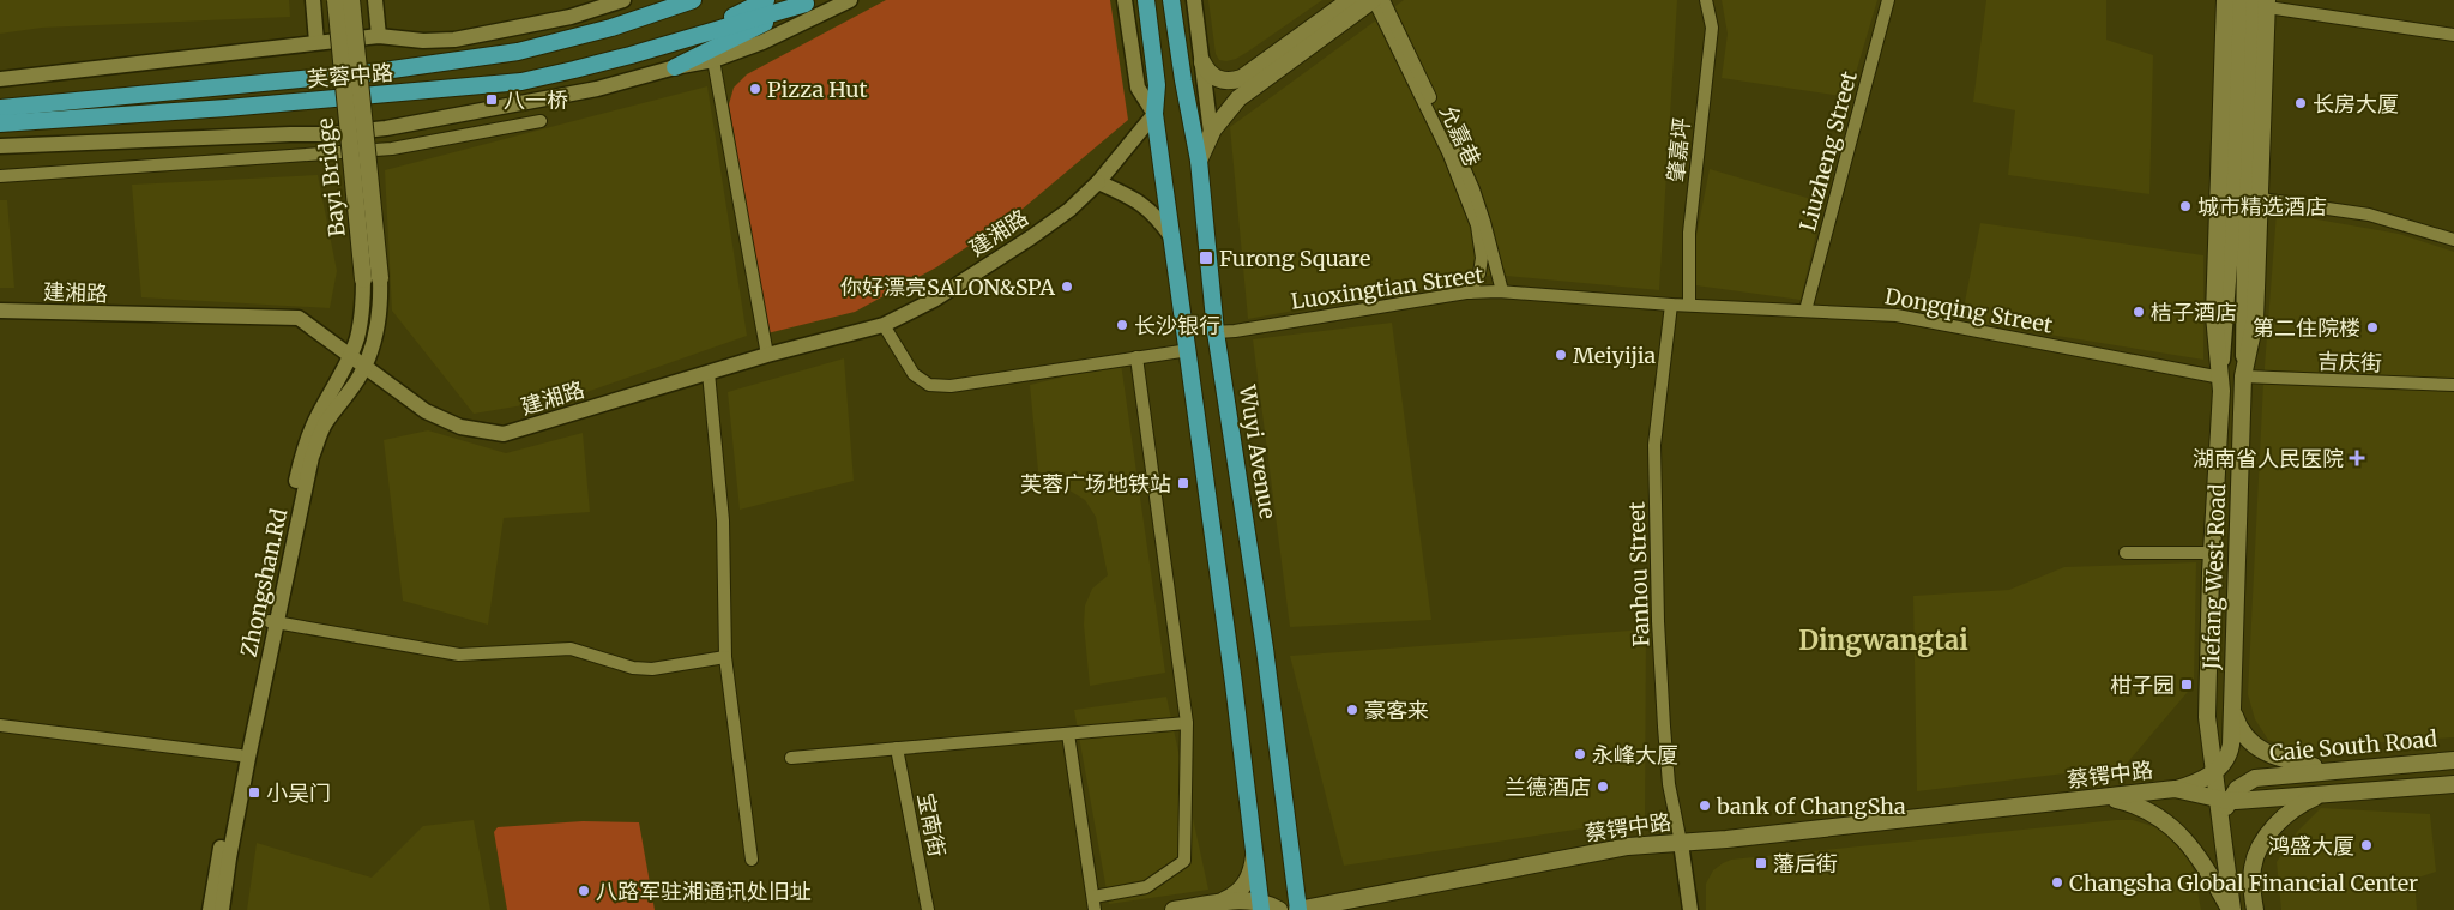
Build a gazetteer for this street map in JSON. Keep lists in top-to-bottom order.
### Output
{
  "streets": {
    "main road": [
      "芙蓉中路",
      "Bayi Bridge",
      "Wuyi Avenue",
      "Jiefang West Road",
      "Caie South Road",
      "蔡锷中路"
    ],
    "street": [
      "允嘉巷",
      "肇嘉坪",
      "Liuzheng Street",
      "建湘路",
      "Luoxingtian Street",
      "Dongqing Street",
      "吉庆街",
      "Fanhou Street",
      "Zhongshan.Rd",
      "宝南街"
    ]
  },
  "crossings": [
    ["允嘉巷", "Luoxingtian Street"],
    ["肇嘉坪", "Dongqing Street"],
    ["Liuzheng Street", "Dongqing Street"],
    ["Bayi Bridge", "Zhongshan.Rd"],
    ["建湘路", "Zhongshan.Rd"],
    ["Luoxingtian Street", "Dongqing Street"],
    ["Luoxingtian Street", "Wuyi Avenue"],
    ["Luoxingtian Street", "Fanhou Street"],
    ["Dongqing Street", "Fanhou Street"],
    ["Dongqing Street", "Jiefang West Road"],
    ["吉庆街", "Jiefang West Road"],
    ["Wuyi Avenue", "蔡锷中路"],
    ["Fanhou Street", "蔡锷中路"],
    ["Jiefang West Road", "Caie South Road"],
    ["Jiefang West Road", "蔡锷中路"],
    ["Caie South Road", "蔡锷中路"]
  ],
  "districts": ["Dingwangtai"],
  "places": {
    "other": [
      "Pizza Hut",
      "长房大厦",
      "城市精选酒店",
      "你好漂亮SALON&SPA",
      "桔子酒店",
      "长沙银行",
      "第二住院楼",
      "Meiyijia",
      "豪客来",
      "永峰大厦",
      "兰德酒店",
      "bank of ChangSha",
      "鸿盛大厦",
      "Changsha Global Financial Center",
      "八路军驻湘通讯处旧址"
    ],
    "transit": [
      "八一桥",
      "Furong Square",
      "芙蓉广场地铁站",
      "柑子园",
      "小吴门",
      "藩后街"
    ],
    "health": ["湖南省人民医院"]
  }
}
